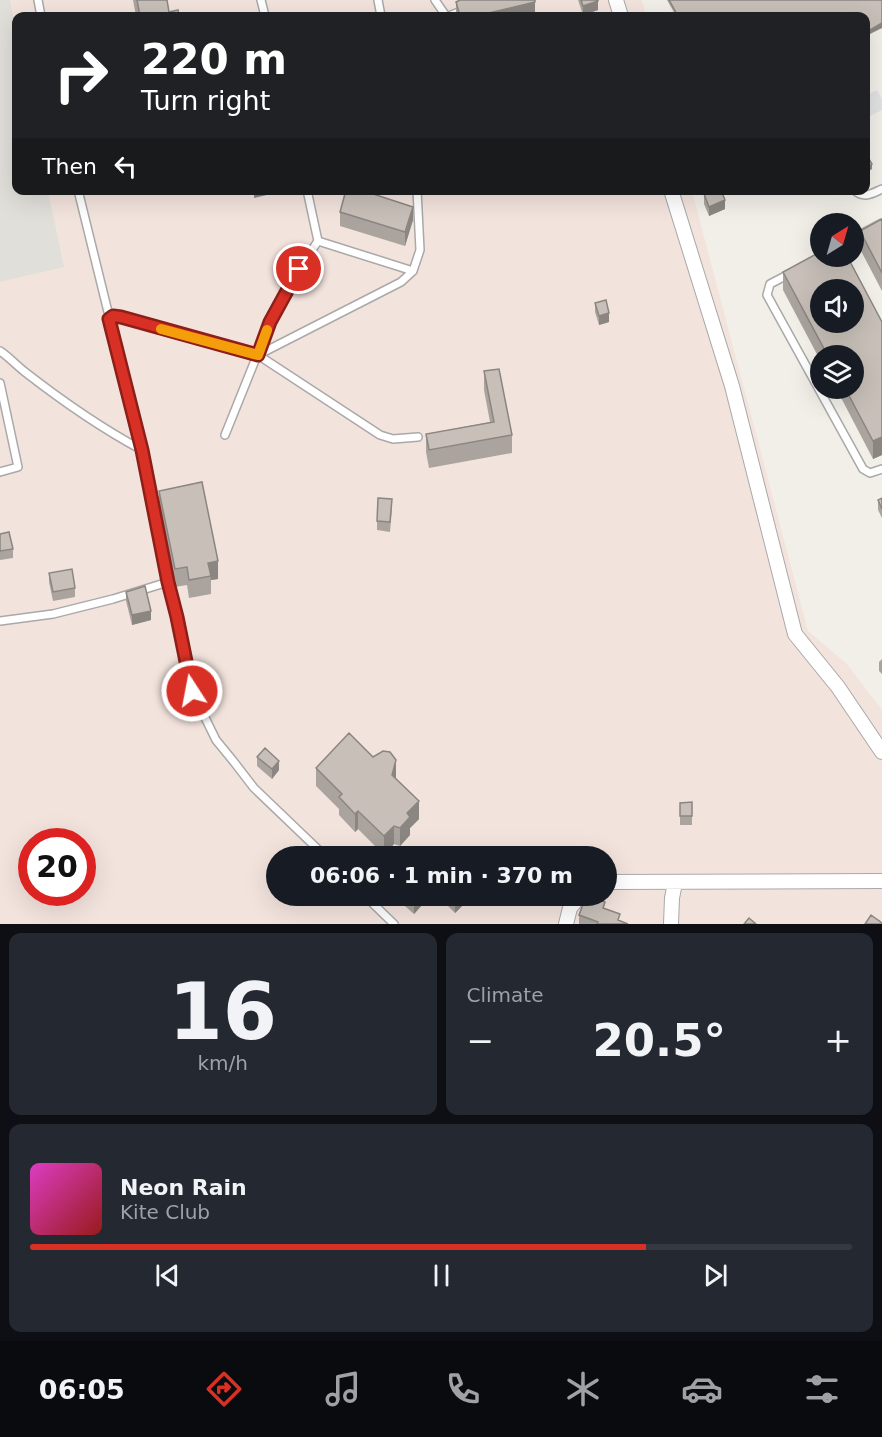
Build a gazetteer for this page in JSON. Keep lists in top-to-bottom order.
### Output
{
  "north": "top right",
  "page": {
    "turn": ["220 m", "Turn right"],
    "then": "Then",
    "limit": "20",
    "trip": "06:06 · 1 min · 370 m",
    "tile": [
      ["16", "km/h"],
      "Climate"
    ],
    "heat": ["−", "20.5°", "+"],
    "song": ["Neon Rain", "Kite Club"],
    "tabs": "06:05"
  }
}
